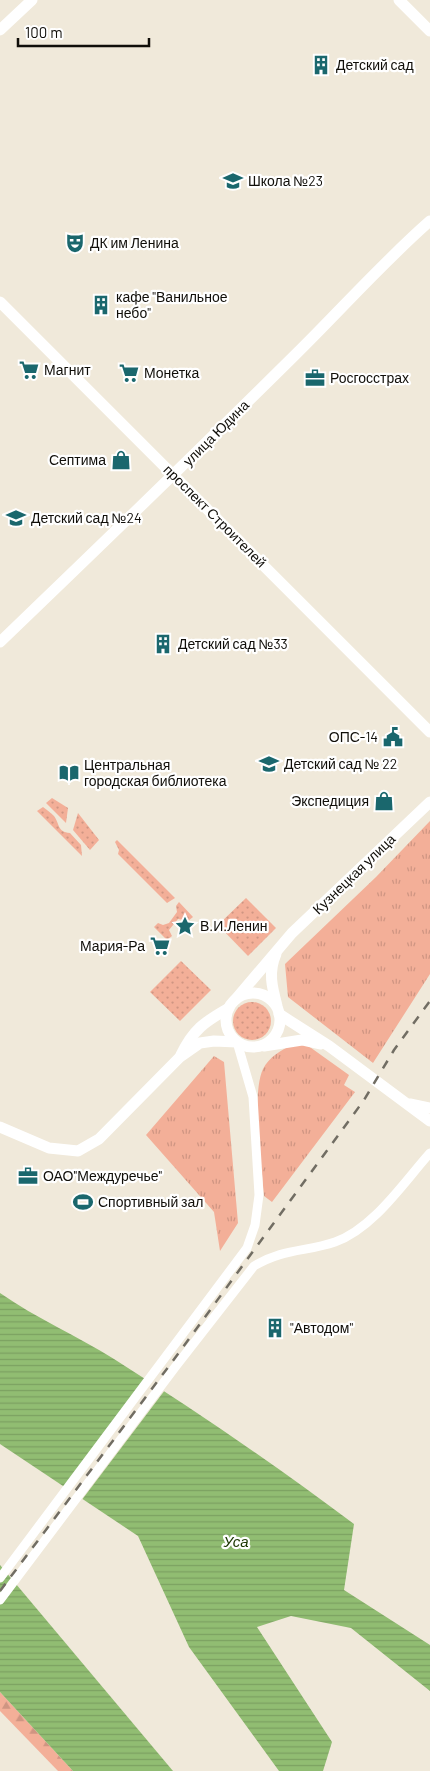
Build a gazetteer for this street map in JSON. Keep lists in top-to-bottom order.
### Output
{
  "streets": {
    "main road": ["улица Юдина", "проспект Строителей", "Кузнецкая улица"]
  },
  "crossings": [
    ["улица Юдина", "проспект Строителей"]
  ],
  "water": ["Уса"],
  "places": {
    "building": [
      "Детский сад",
      "кафе \"Ванильное небо\"",
      "Детский сад №33",
      "\"Автодом\""
    ],
    "school or university": ["Школа №23", "Детский сад №24", "Детский сад № 22"],
    "theatre": ["ДК им Ленина"],
    "supermarket": ["Магнит", "Монетка", "Мария-Ра"],
    "office": ["Росгосстрах", "ОАО''Междуречье''"],
    "shop": ["Септима", "Экспедиция"],
    "public building": ["ОПС-14"],
    "library": ["Центральная городская библиотека"],
    "place": ["В.И.Ленин"],
    "sports": ["Спортивный зал"]
  },
  "scale_bar": "100 m"
}
